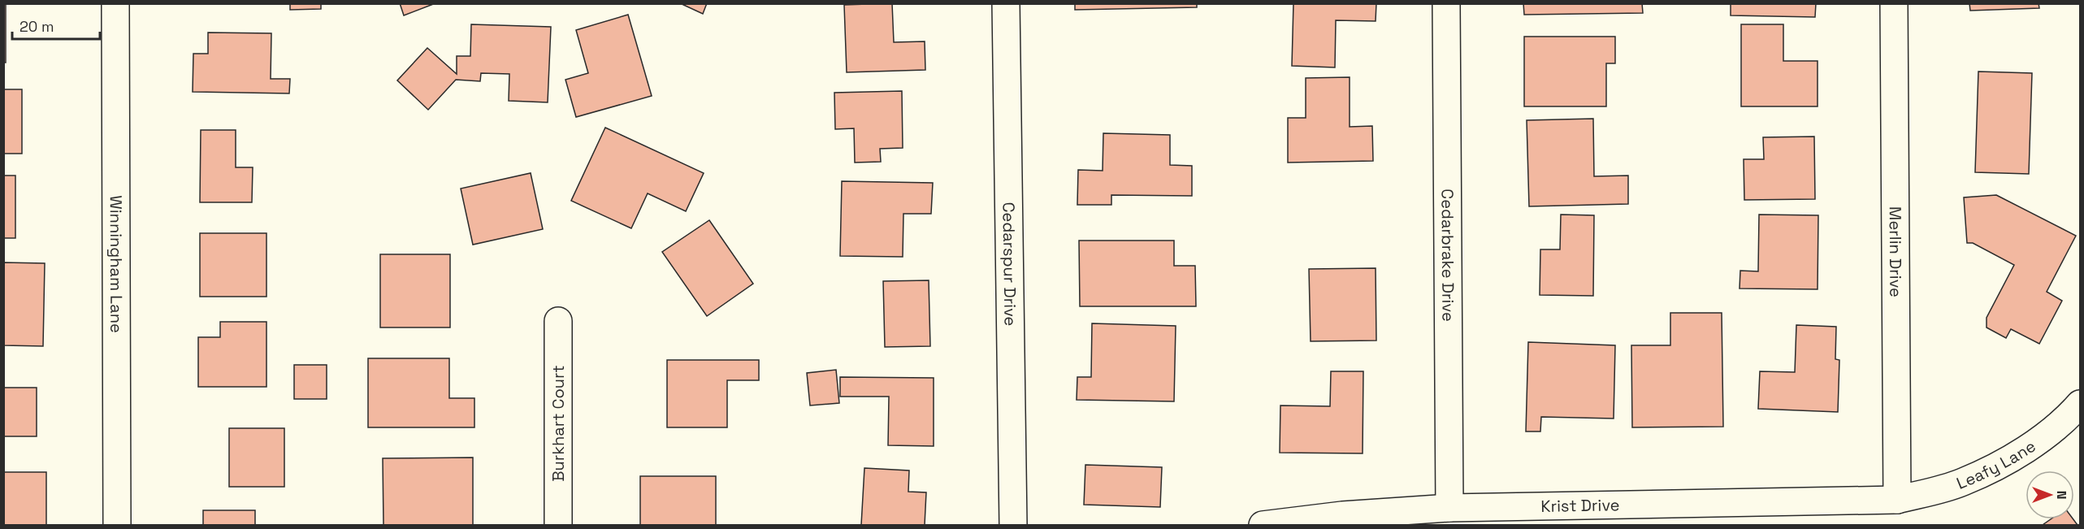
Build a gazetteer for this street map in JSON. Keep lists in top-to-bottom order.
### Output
{
  "streets": {
    "street": [
      "Merlin Drive",
      "Cedarbrake Drive",
      "Winningham Lane",
      "Cedarspur Drive",
      "Burkhart Court",
      "Leafy Lane",
      "Krist Drive"
    ]
  },
  "crossings": [
    ["Merlin Drive", "Leafy Lane"],
    ["Merlin Drive", "Krist Drive"],
    ["Cedarbrake Drive", "Krist Drive"],
    ["Leafy Lane", "Krist Drive"]
  ],
  "scale_bar": "20 m",
  "north": "right"
}
